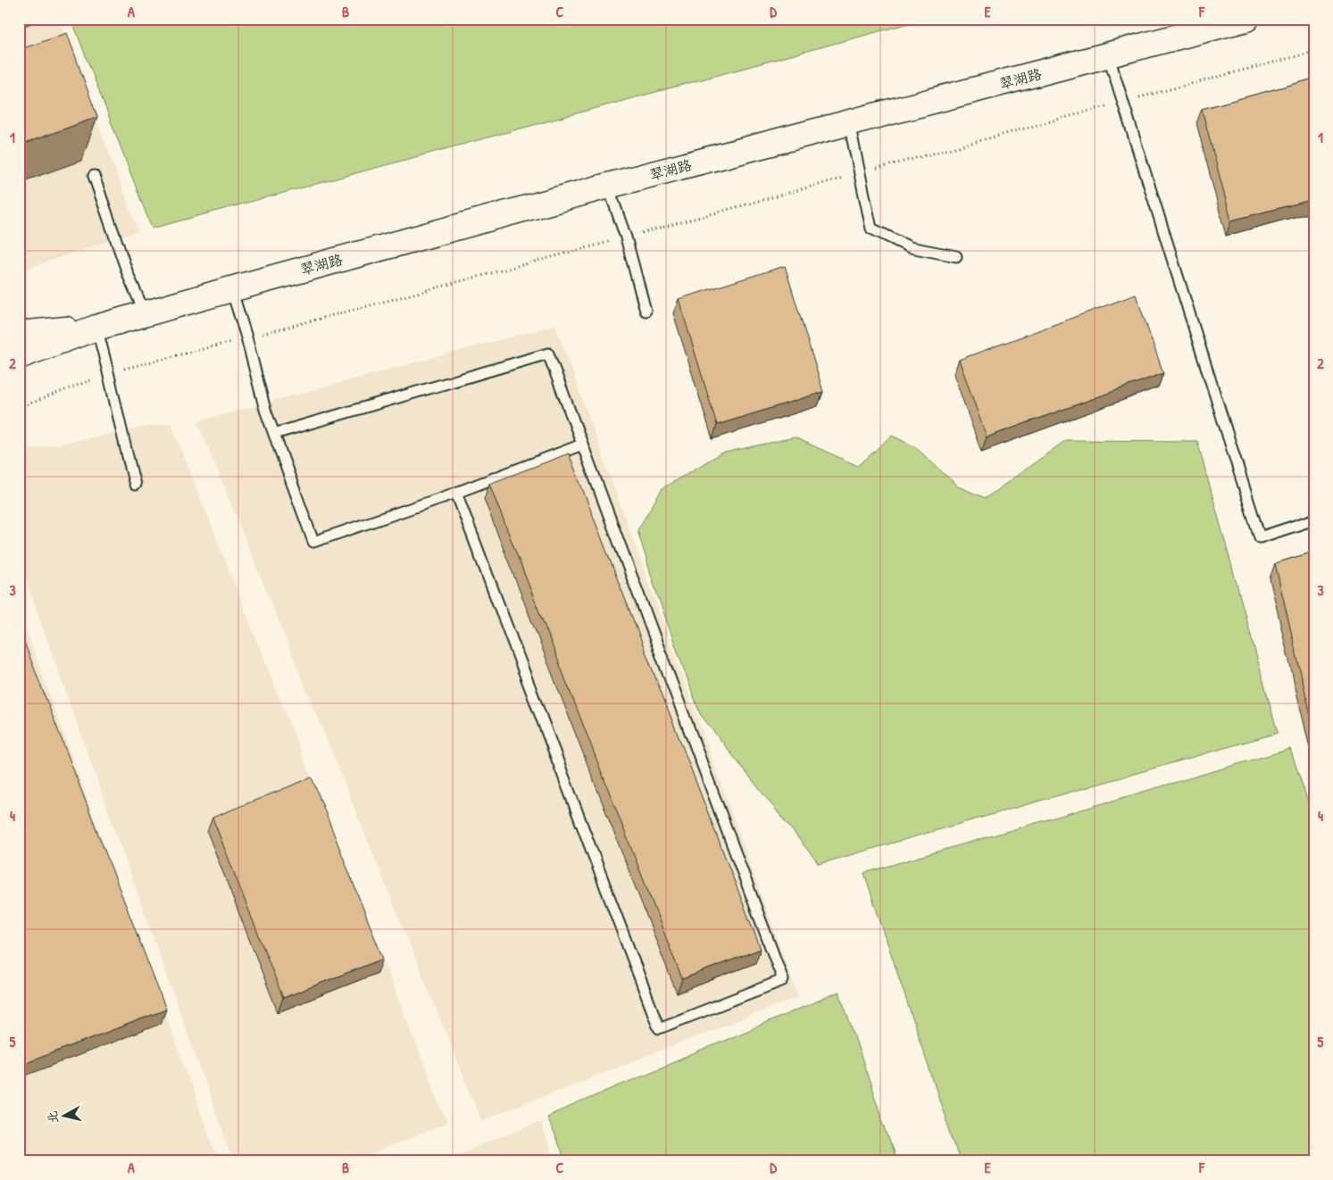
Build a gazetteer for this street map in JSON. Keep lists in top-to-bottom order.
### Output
{
  "streets": {
    "street": ["翠湖路"]
  },
  "north": "left",
  "grid": {
    "columns": [
      "A",
      "B",
      "C",
      "D",
      "E",
      "F"
    ],
    "rows": [
      "1",
      "2",
      "3",
      "4",
      "5"
    ]
  }
}
